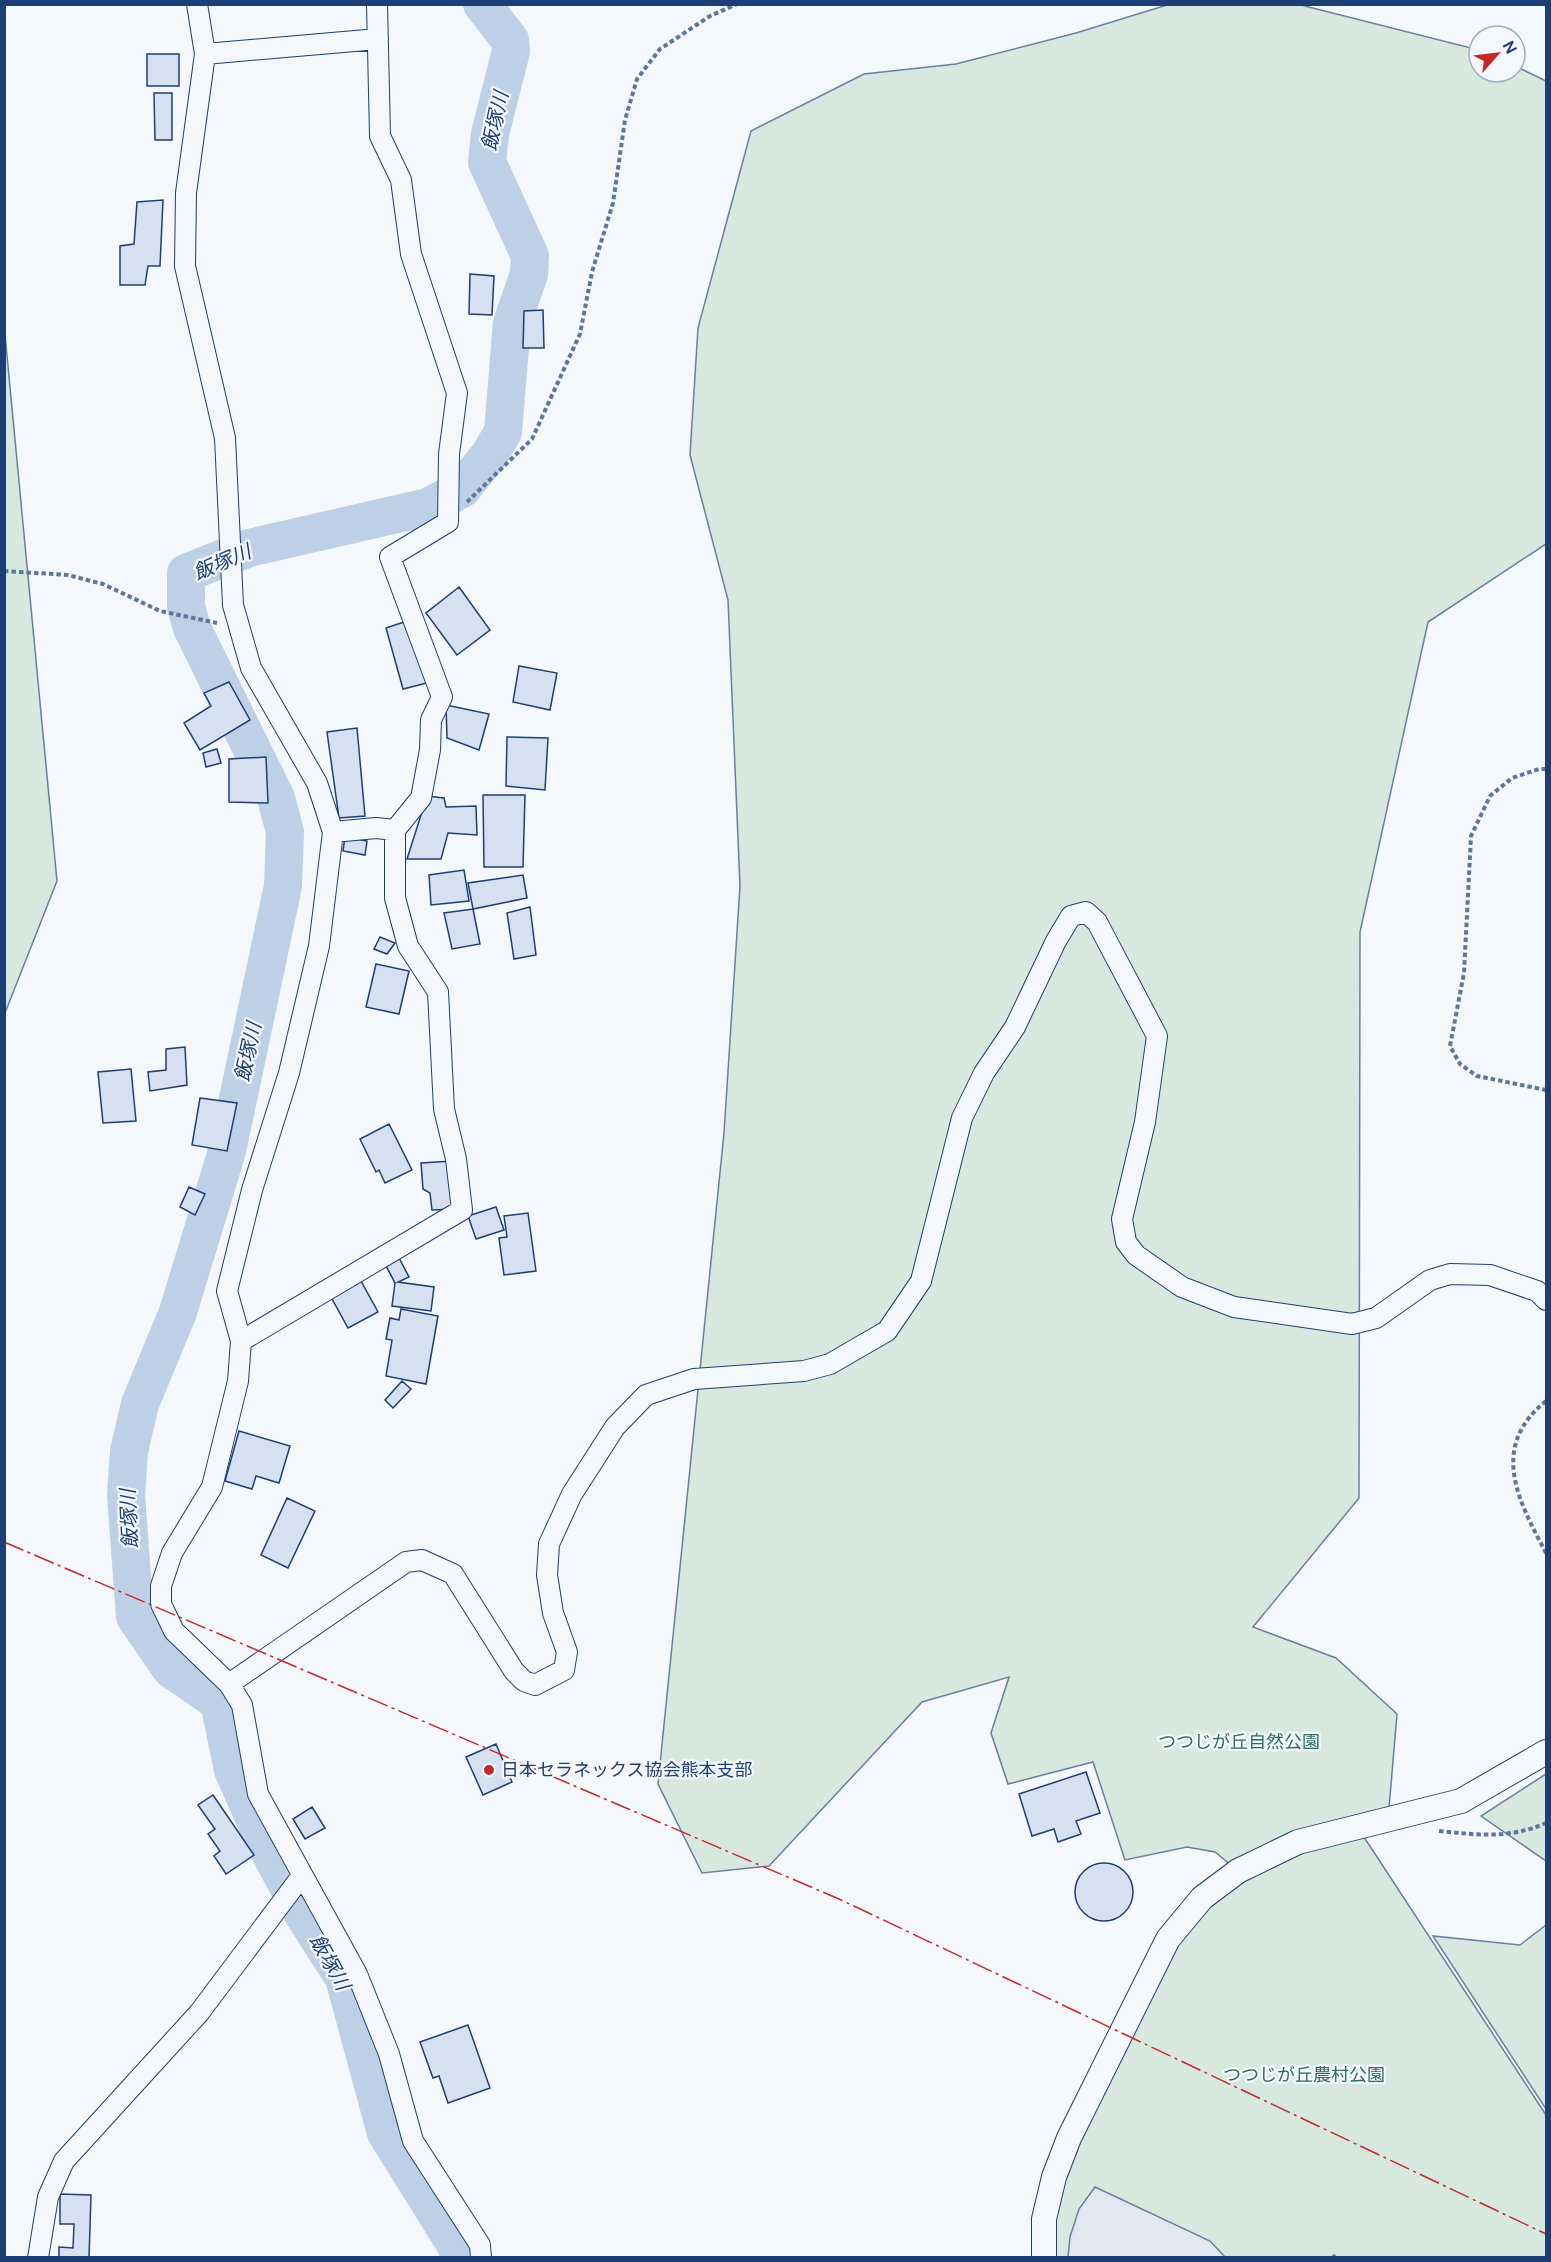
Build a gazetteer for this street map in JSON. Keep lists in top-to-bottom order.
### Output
{
  "water": ["飯塚川"],
  "parks": ["つつじが丘自然公園", "つつじが丘農村公園"],
  "places": ["日本セラネックス協会熊本支部"],
  "north": "top right"
}
